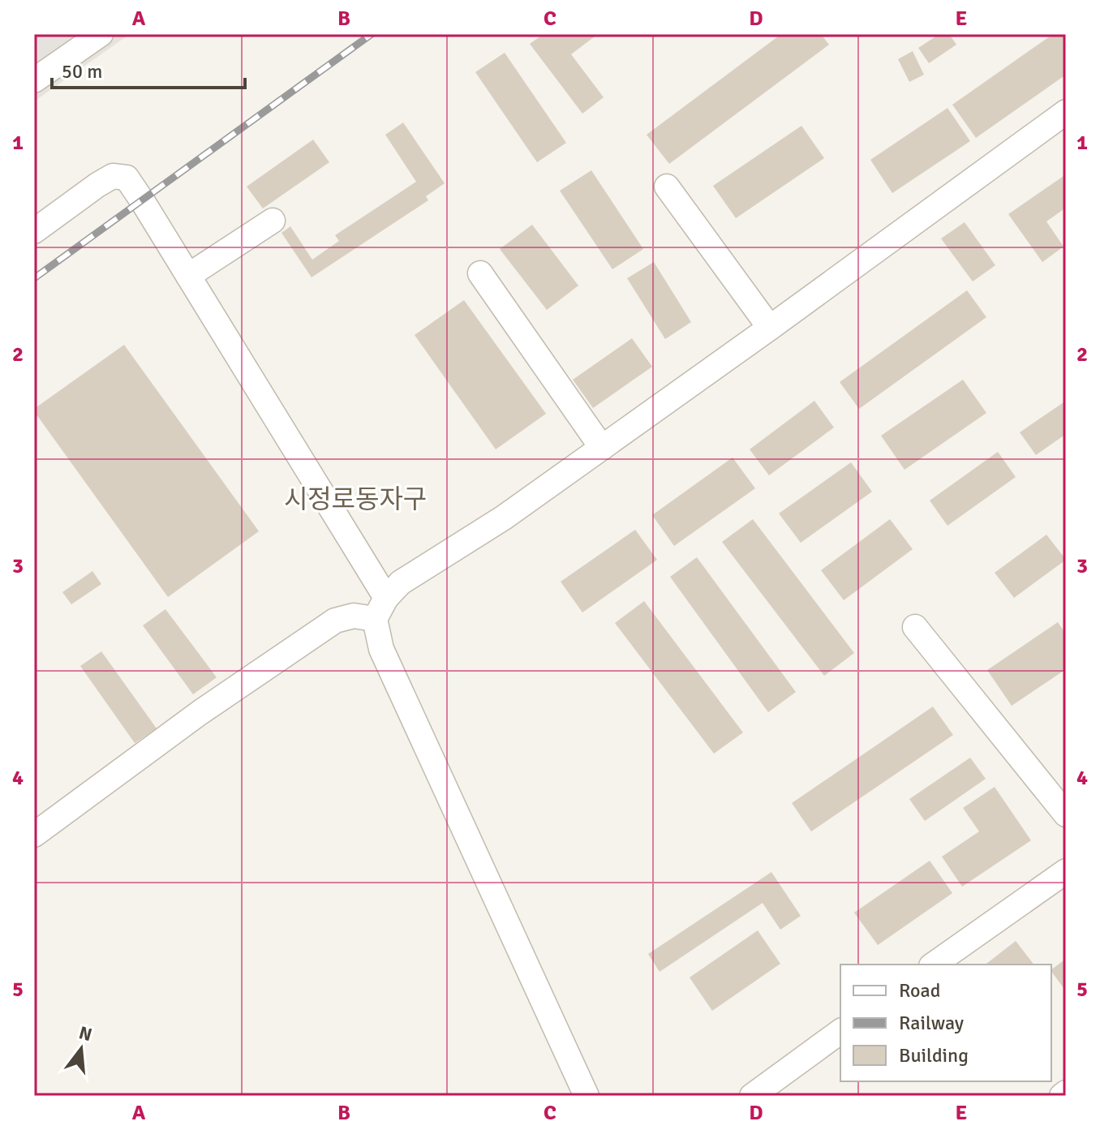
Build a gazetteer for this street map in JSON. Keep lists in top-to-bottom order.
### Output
{
  "districts": ["시정로동자구"],
  "legend": ["Road", "Railway", "Building"],
  "scale_bar": "50 m",
  "north": "top",
  "grid": {
    "columns": [
      "A",
      "B",
      "C",
      "D",
      "E"
    ],
    "rows": [
      "1",
      "2",
      "3",
      "4",
      "5"
    ]
  }
}
